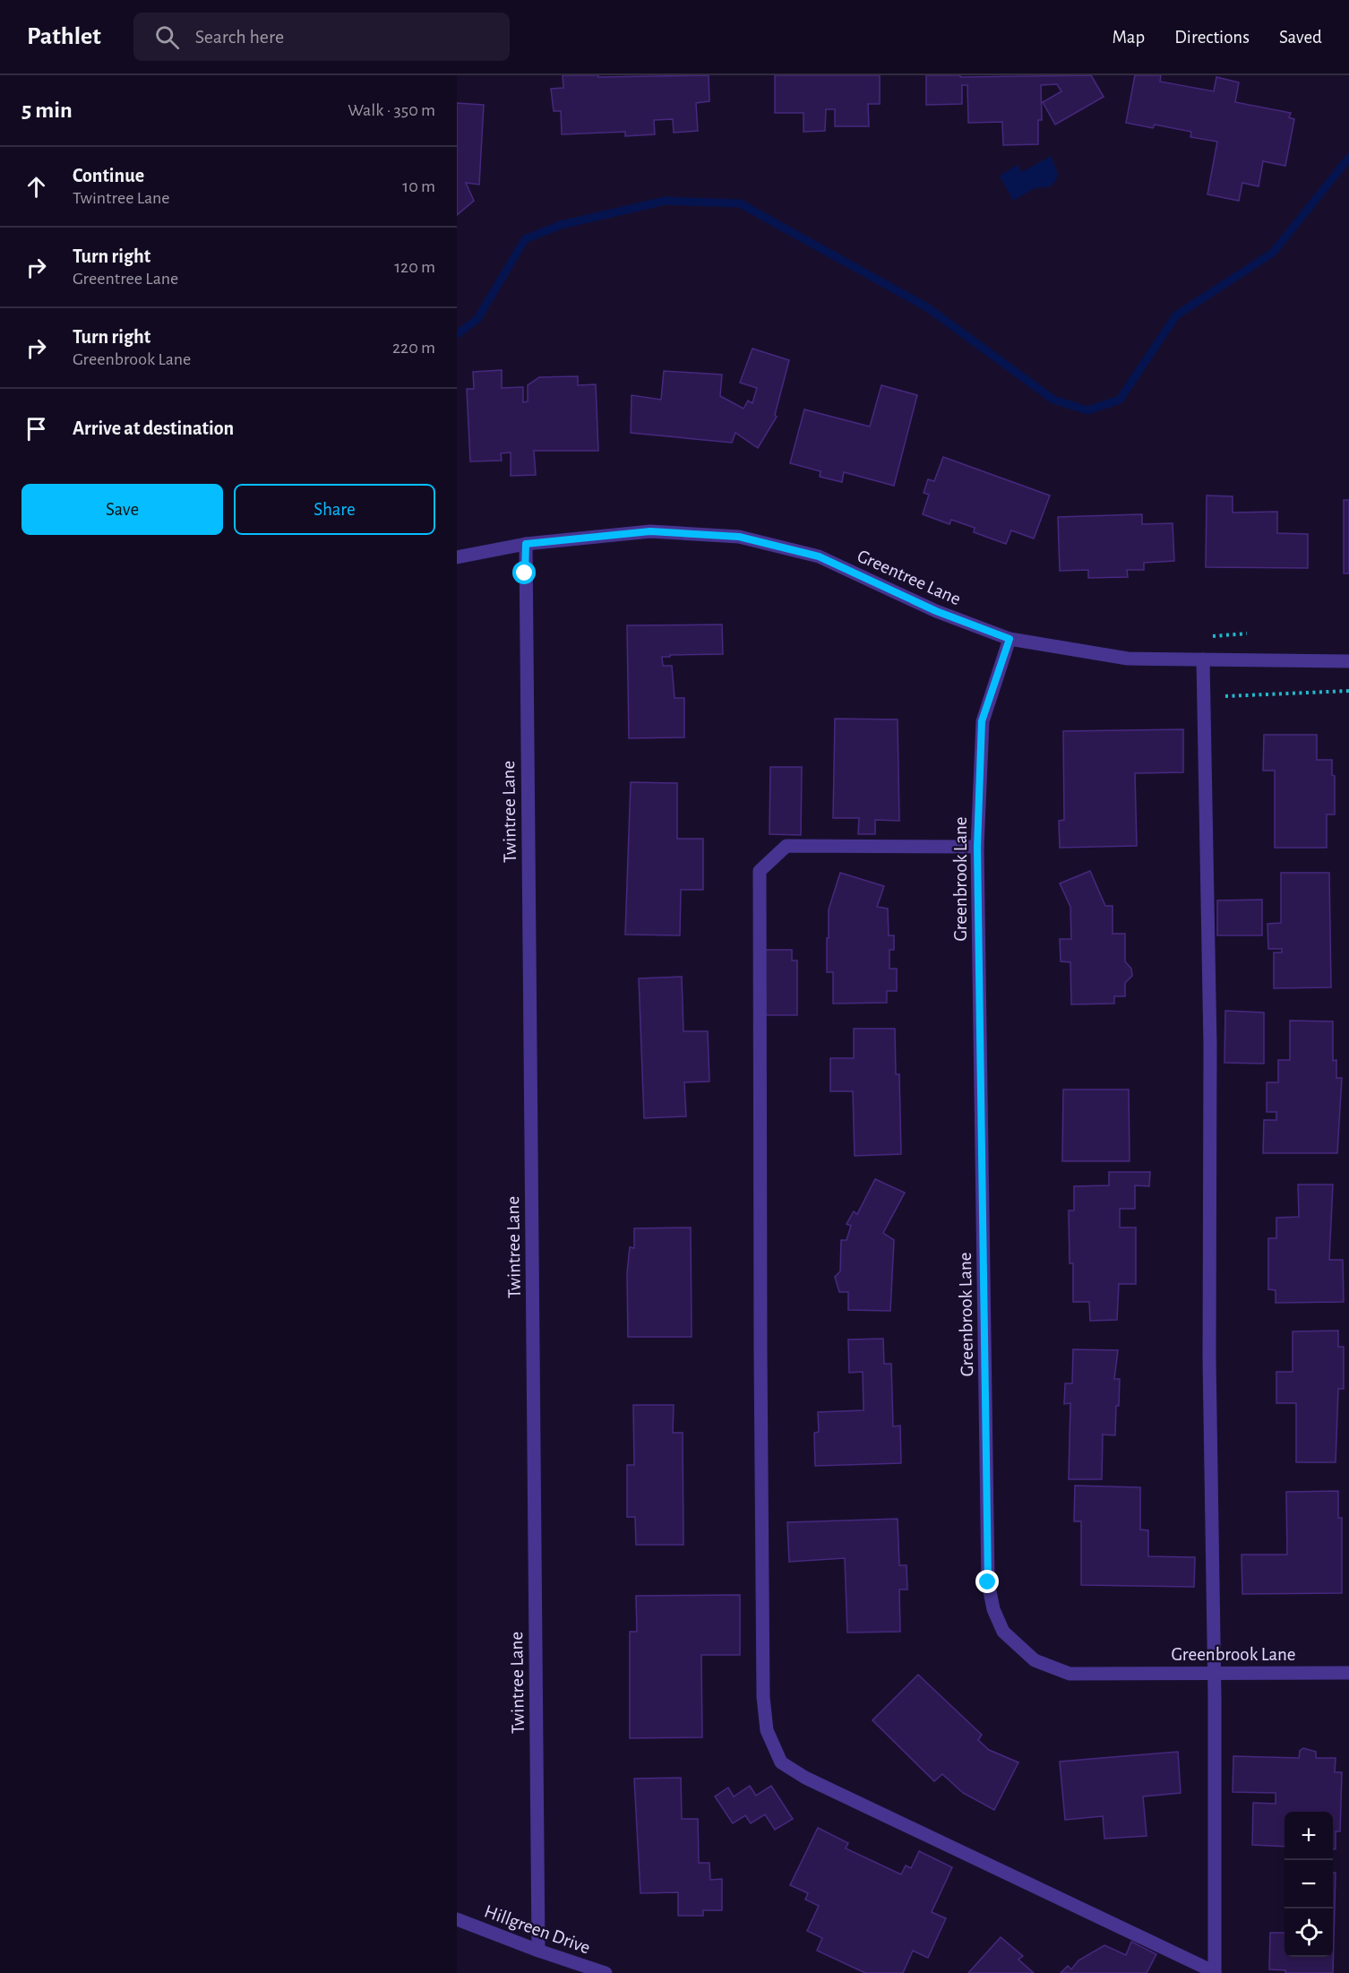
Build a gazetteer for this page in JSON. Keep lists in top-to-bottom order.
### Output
{
  "streets": {
    "street": [
      "Greentree Lane",
      "Twintree Lane",
      "Greenbrook Lane",
      "Hillgreen Drive"
    ]
  },
  "crossings": [
    ["Greentree Lane", "Twintree Lane"],
    ["Greentree Lane", "Greenbrook Lane"],
    ["Twintree Lane", "Hillgreen Drive"]
  ],
  "page": {
    "header": "Pathlet",
    "search": "Search here",
    "nav": ["Map", "Directions", "Saved"],
    "heading": ["5 min", "Walk · 350 m"],
    "list": [
      ["Continue", "Twintree Lane", "10 m"],
      ["Turn right", "Greentree Lane", "120 m"],
      ["Turn right", "Greenbrook Lane", "220 m"],
      "Arrive at destination"
    ],
    "buttons": ["Save", "Share"],
    "map_buttons": ["+", "−"]
  }
}
